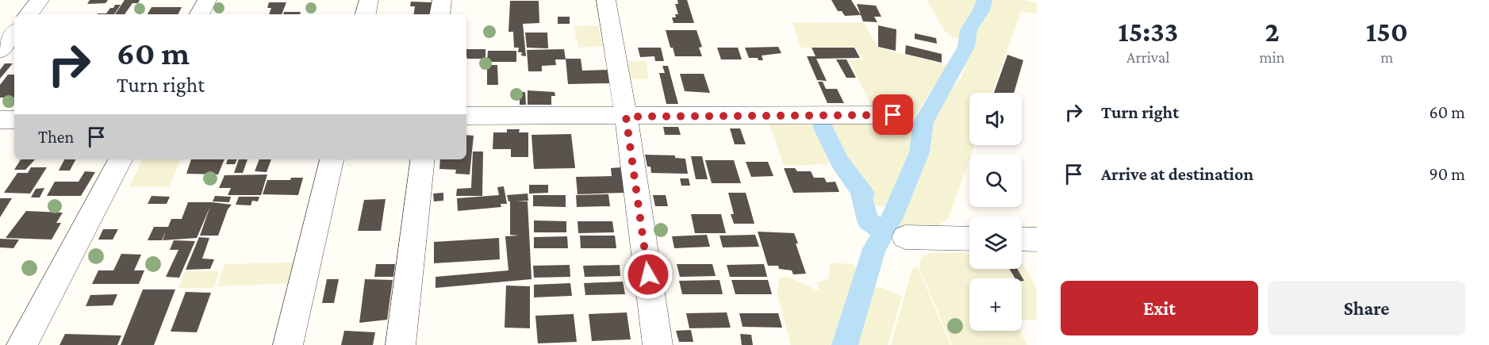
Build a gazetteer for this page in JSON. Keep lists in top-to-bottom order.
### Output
{
  "page": {
    "eta": [
      "15:33",
      "Arrival",
      "2",
      "min",
      "150",
      "m"
    ],
    "turn": ["60 m", "Turn right"],
    "list": [
      {
        "name": "Turn right",
        "value": "60 m"
      },
      {
        "name": "Arrive at destination",
        "value": "90 m"
      }
    ],
    "map_buttons": "+",
    "then": "Then",
    "buttons": ["Exit", "Share"]
  }
}
